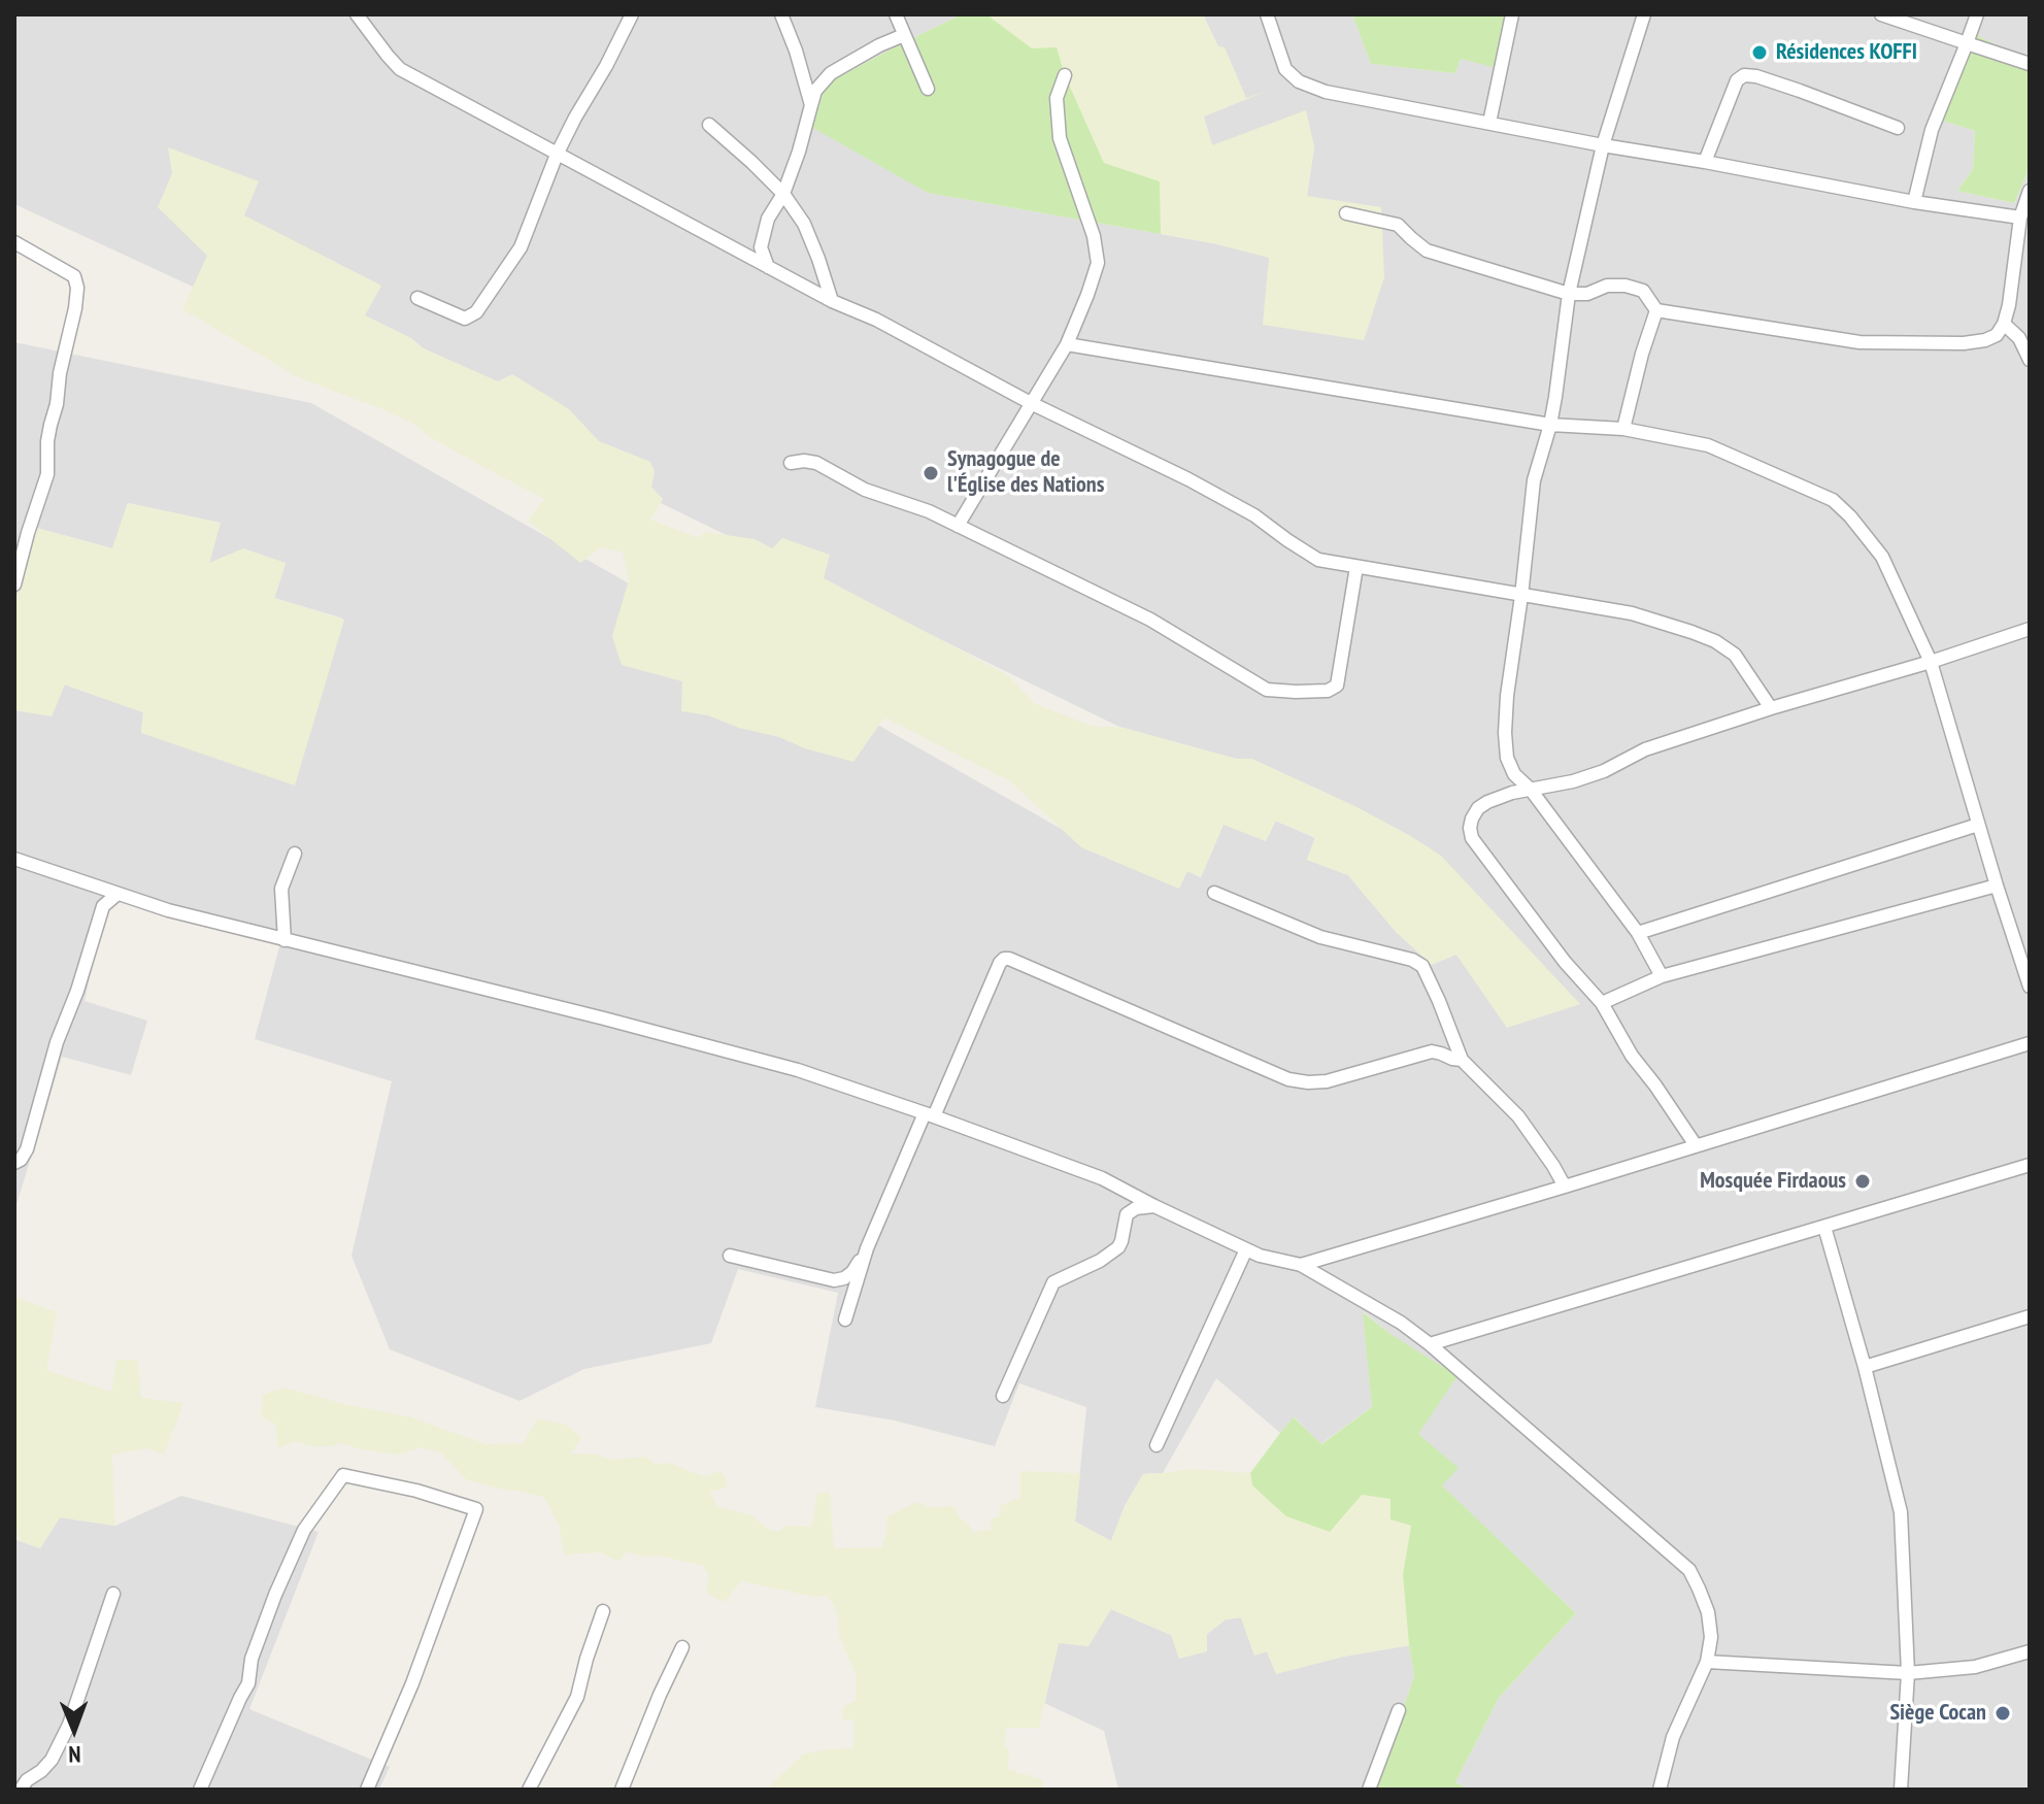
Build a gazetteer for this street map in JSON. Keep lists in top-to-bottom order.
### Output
{
  "places": [
    "Résidences KOFFI",
    "Synagogue de l'Église des Nations",
    "Mosquée Firdaous",
    "Siège Cocan"
  ],
  "north": "bottom"
}
